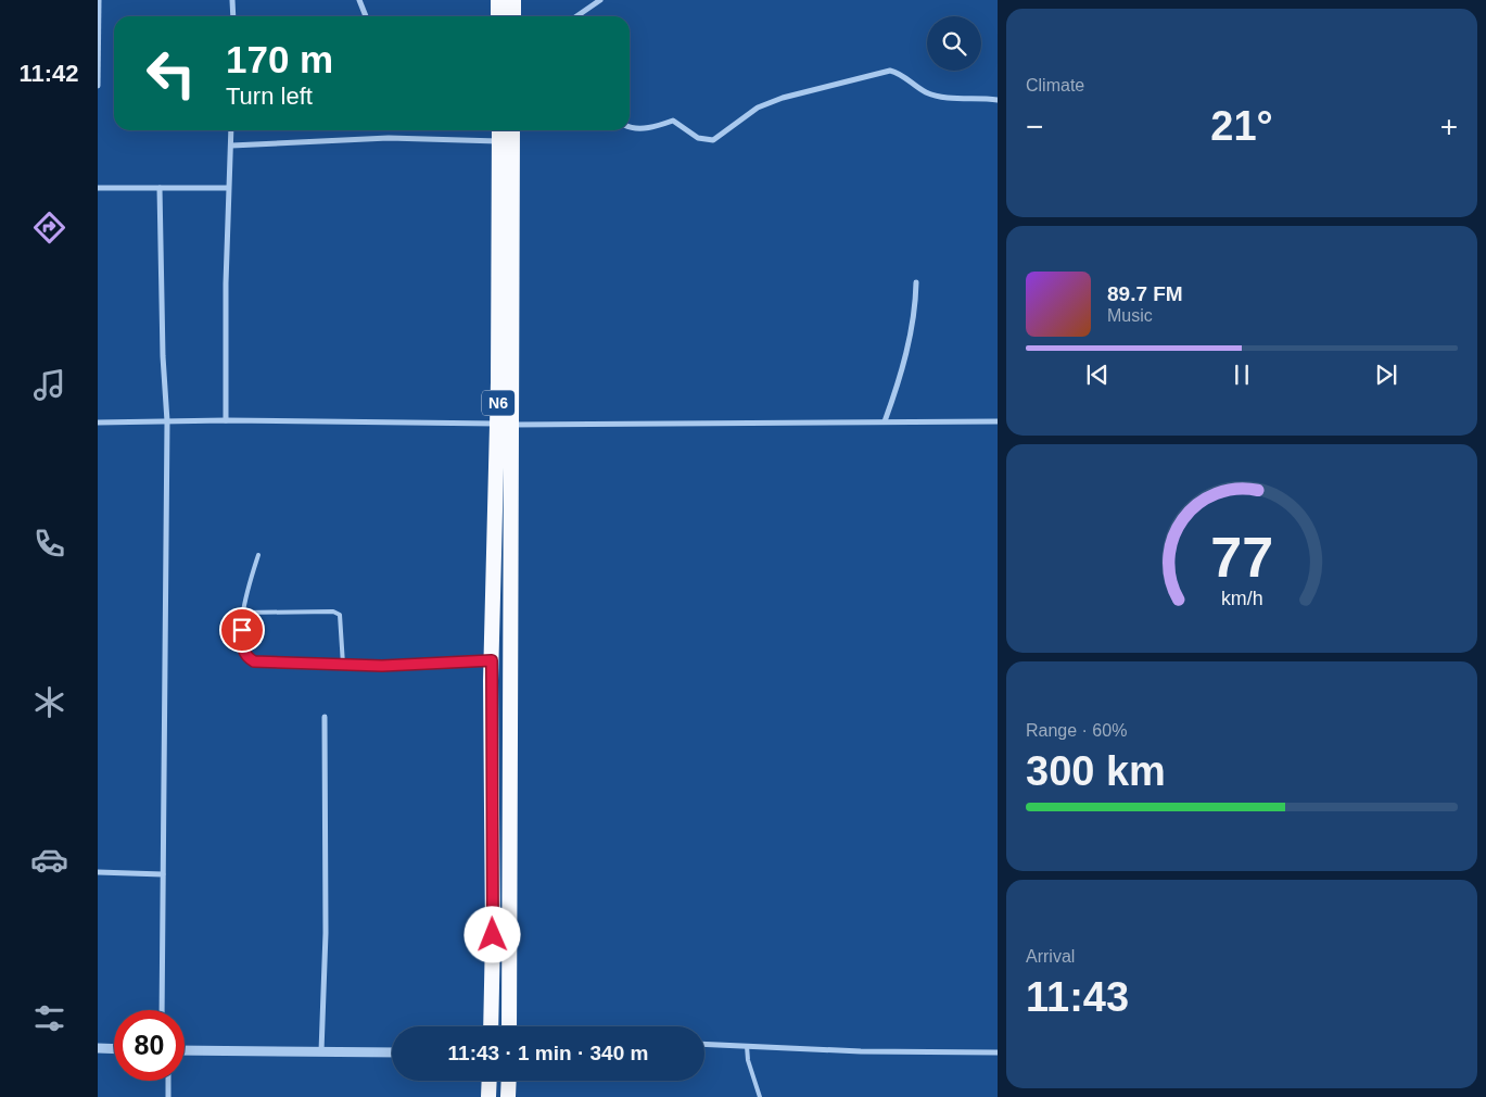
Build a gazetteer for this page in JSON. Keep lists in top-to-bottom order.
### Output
{
  "streets": {
    "highway": ["N6"]
  },
  "page": {
    "tabs": "11:42",
    "tile": [
      "Climate",
      ["Range · 60%", "300 km"],
      ["Arrival", "11:43"]
    ],
    "turn": ["170 m", "Turn left"],
    "heat": ["−", "21°", "+"],
    "song": ["89.7 FM", "Music"],
    "limit": "80",
    "trip": "11:43 · 1 min · 340 m",
    "gauge": ["77", "km/h"]
  }
}
